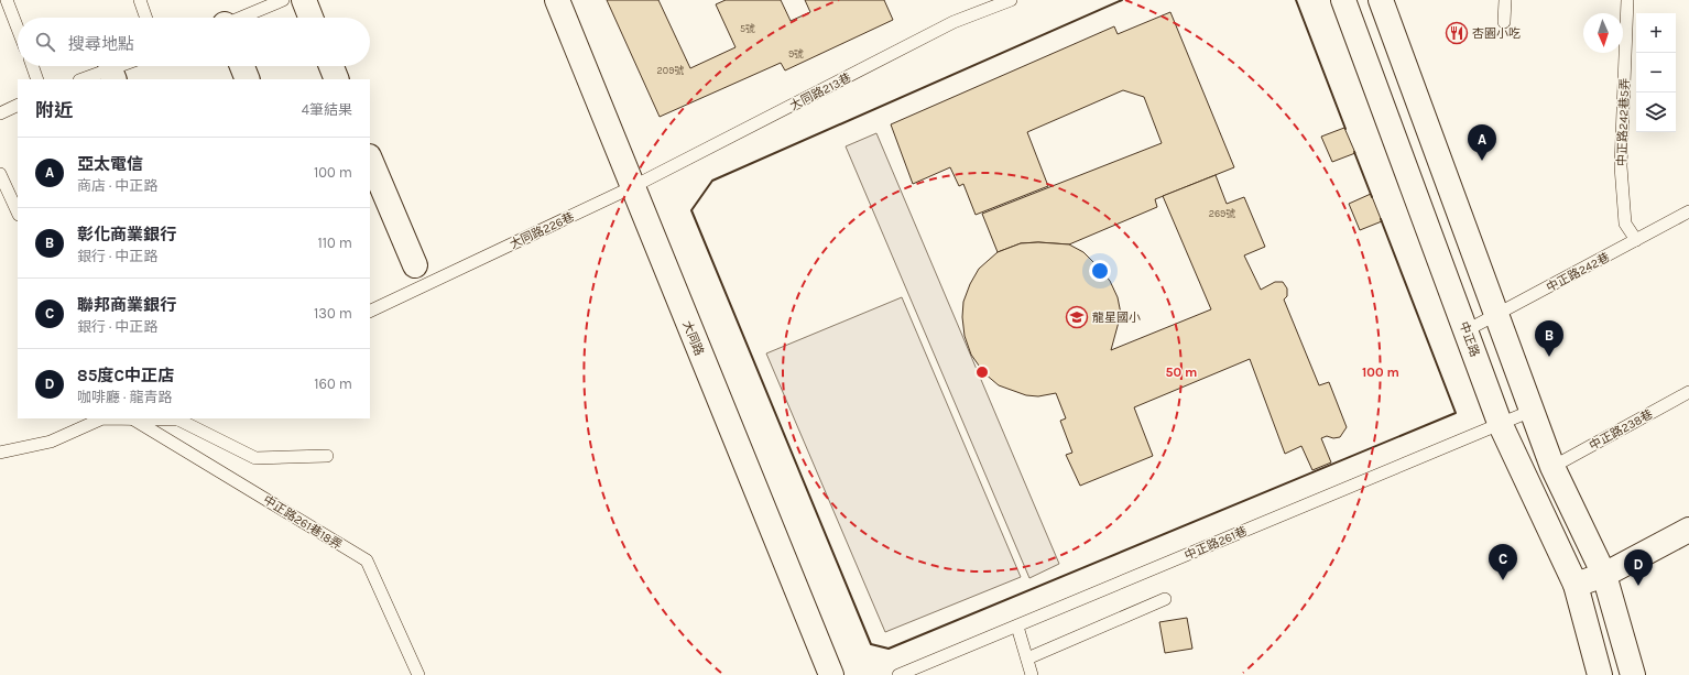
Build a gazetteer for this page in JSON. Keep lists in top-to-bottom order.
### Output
{
  "streets": {
    "main road": ["大同路", "中正路"],
    "lane": [
      "大同路213巷",
      "中正路242巷5弄",
      "大同路226巷",
      "中正路242巷",
      "中正路238巷",
      "中正路261巷18弄",
      "中正路261巷"
    ]
  },
  "crossings": [
    ["大同路213巷", "大同路226巷"],
    ["大同路213巷", "大同路"],
    ["中正路242巷5弄", "中正路242巷"],
    ["大同路226巷", "大同路"],
    ["中正路242巷", "中正路"],
    ["中正路", "中正路261巷"]
  ],
  "places": {
    "restaurant": ["杏園小吃"],
    "school or university": ["龍星國小"]
  },
  "house_numbers": [
    "5號",
    "9號",
    "209號",
    "269號"
  ],
  "north": "bottom",
  "page": {
    "map_buttons": ["+", "−"],
    "search": "搜尋地點",
    "heading": ["附近", "4筆結果"],
    "pins": [
      "A",
      "B",
      "C",
      "D"
    ],
    "list": [
      {
        "mark": "A",
        "name": "亞太電信",
        "note": "商店 · 中正路",
        "value": "100 m"
      },
      {
        "mark": "B",
        "name": "彰化商業銀行",
        "note": "銀行 · 中正路",
        "value": "110 m"
      },
      {
        "mark": "C",
        "name": "聯邦商業銀行",
        "note": "銀行 · 中正路",
        "value": "130 m"
      },
      {
        "mark": "D",
        "name": "85度C中正店",
        "note": "咖啡廳 · 龍青路",
        "value": "160 m"
      }
    ]
  },
  "rings": ["50 m", "100 m"]
}
